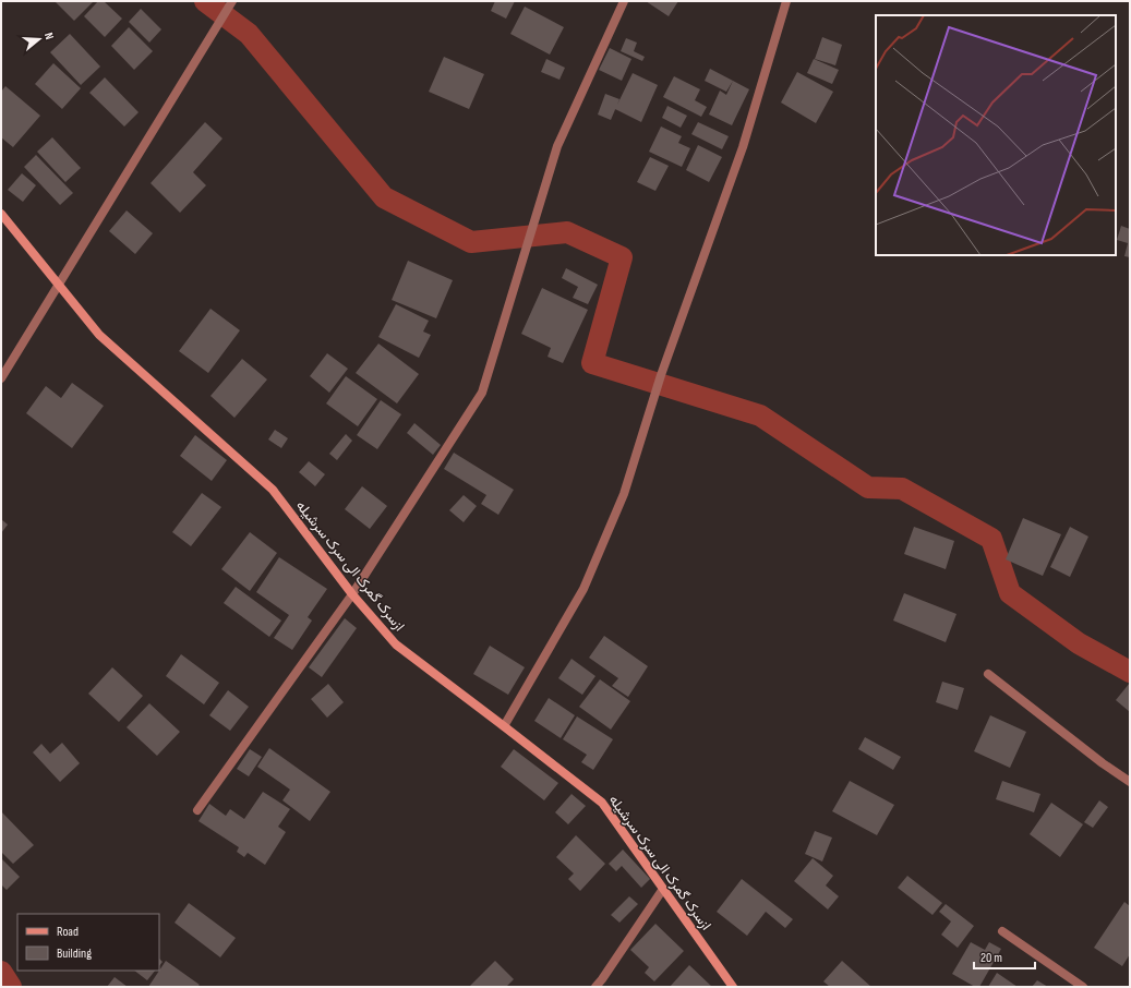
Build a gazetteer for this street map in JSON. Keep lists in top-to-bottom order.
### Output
{
  "streets": {
    "street": ["ازسرک گمرک الی سرک سرشیله"]
  },
  "legend": ["Road", "Building"],
  "scale_bar": "20 m",
  "north": "right"
}
